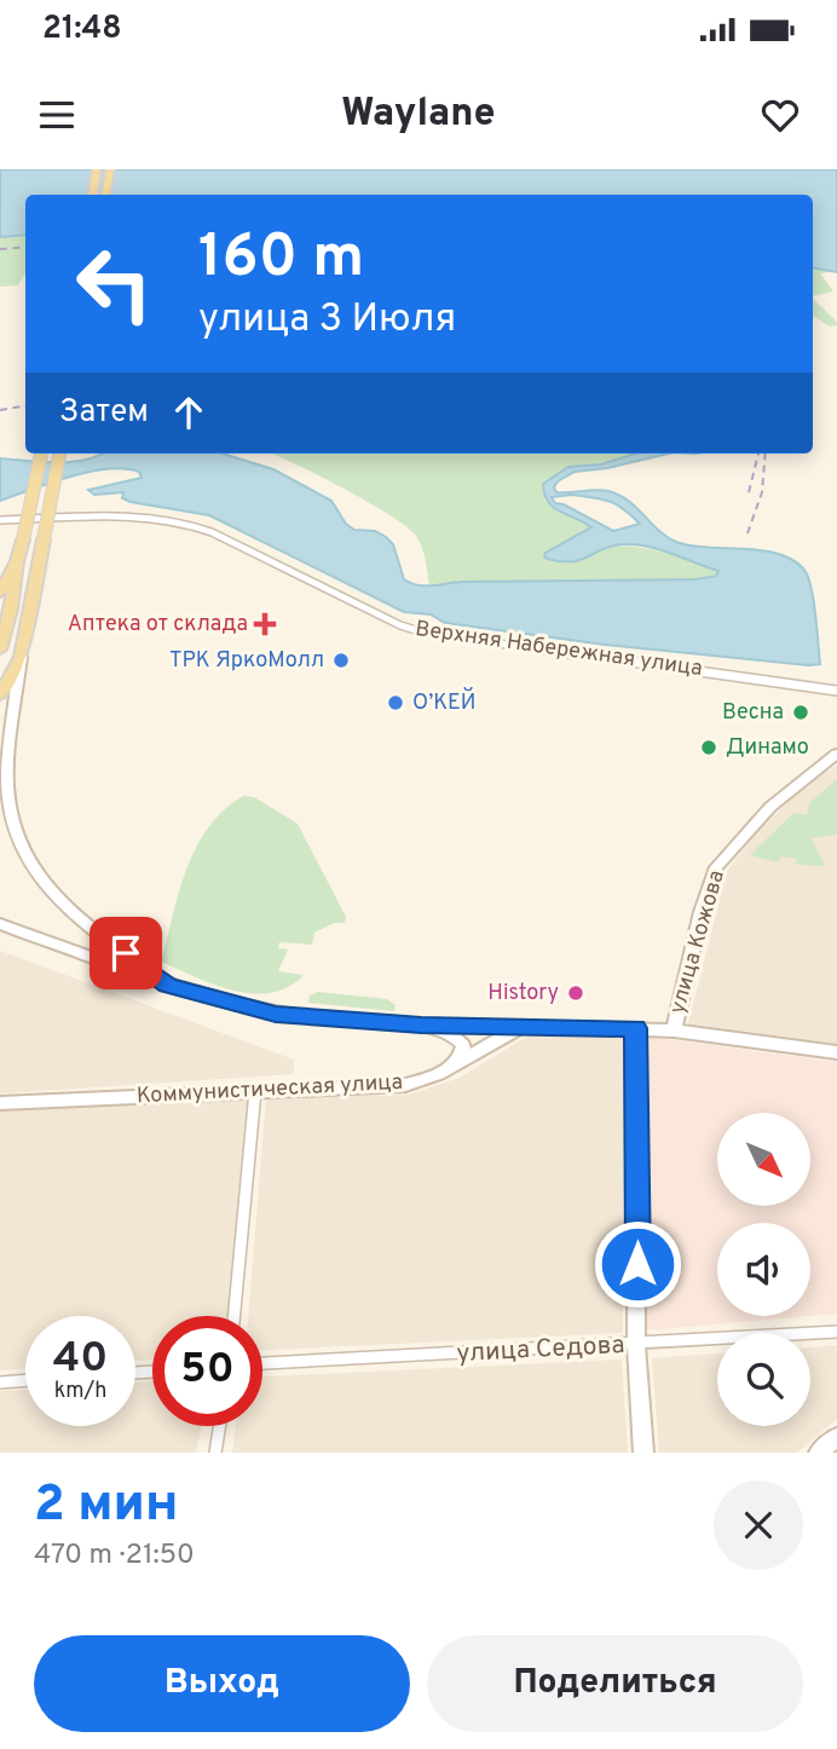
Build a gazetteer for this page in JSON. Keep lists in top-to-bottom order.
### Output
{
  "streets": {
    "main road": ["улица Кожова", "Коммунистическая улица"],
    "street": ["Верхняя Набережная улица", "улица Седова"]
  },
  "places": {
    "health": ["Аптека от склада"],
    "other": [
      "ТРК ЯркоМолл",
      "О’КЕЙ",
      "Весна",
      "Динамо",
      "History"
    ]
  },
  "north": "bottom right",
  "page": {
    "status": "21:48",
    "header": "Waylane",
    "turn": ["160 m", "улица 3 Июля"],
    "then": "Затем",
    "speed": "40 km/h",
    "limit": "50",
    "heading": ["2 мин", "470 m · 21:50"],
    "buttons": ["Выход", "Поделиться"]
  }
}
